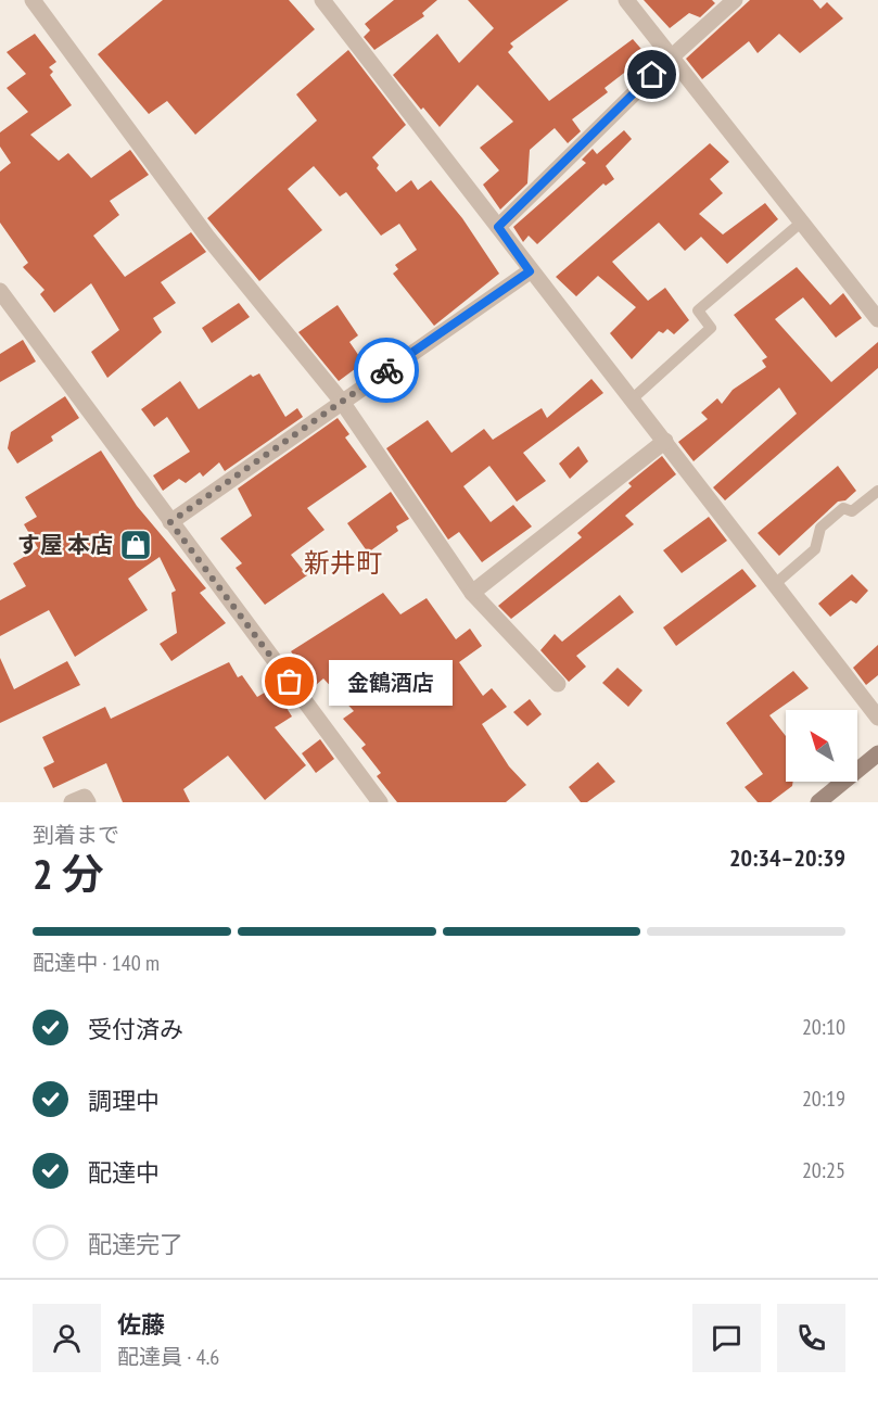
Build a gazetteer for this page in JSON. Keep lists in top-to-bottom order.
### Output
{
  "districts": ["新井町"],
  "places": {
    "shop": ["す屋 本店"],
    "other": ["金鶴酒店"]
  },
  "north": "top left",
  "page": {
    "bubble": "金鶴酒店",
    "heading": ["2 分", "到着まで", "20:34–20:39"],
    "panel": ["佐藤", "配達員 · 4.6"],
    "bar": "配達中 · 140 m",
    "list": [
      ["受付済み", "20:10"],
      ["調理中", "20:19"],
      ["配達中", "20:25"],
      "配達完了"
    ]
  }
}
